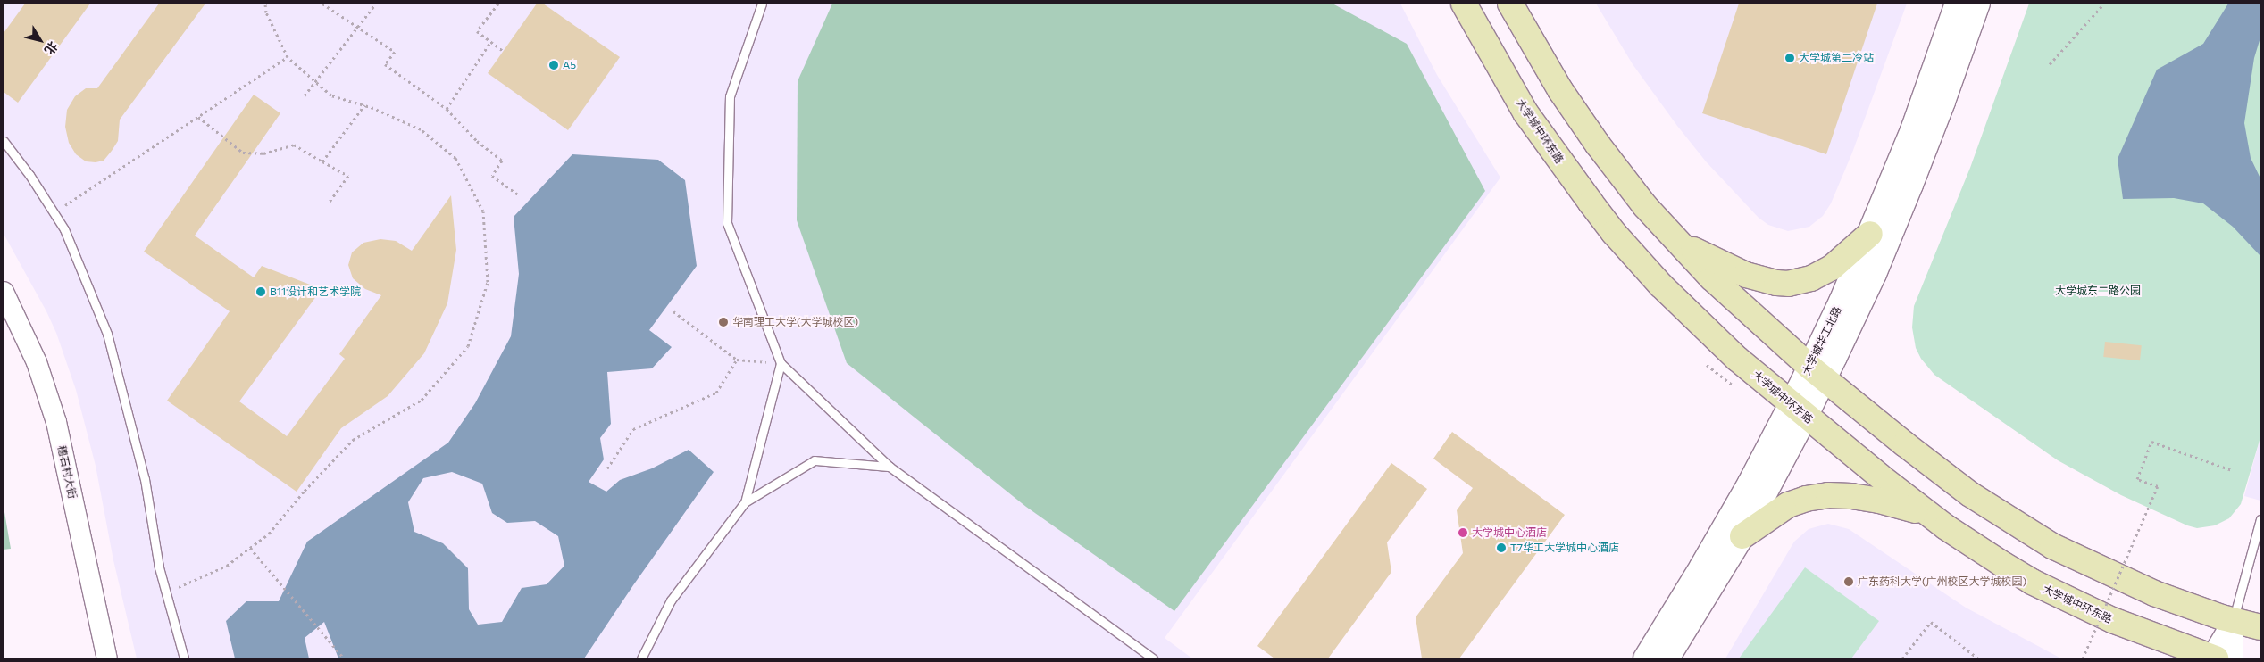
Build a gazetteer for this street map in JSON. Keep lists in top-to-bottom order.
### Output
{
  "streets": {
    "main road": ["大学城中环东路", "大学城华工北路"],
    "street": ["穗石村大街"]
  },
  "crossings": [
    ["大学城中环东路", "大学城华工北路"]
  ],
  "parks": ["大学城东二路公园"],
  "places": [
    "大学城第二冷站",
    "A5",
    "B11设计和艺术学院",
    "华南理工大学(大学城校区)",
    "大学城中心酒店",
    "T7华工大学城中心酒店",
    "广东药科大学(广州校区大学城校园)"
  ],
  "north": "bottom right"
}
